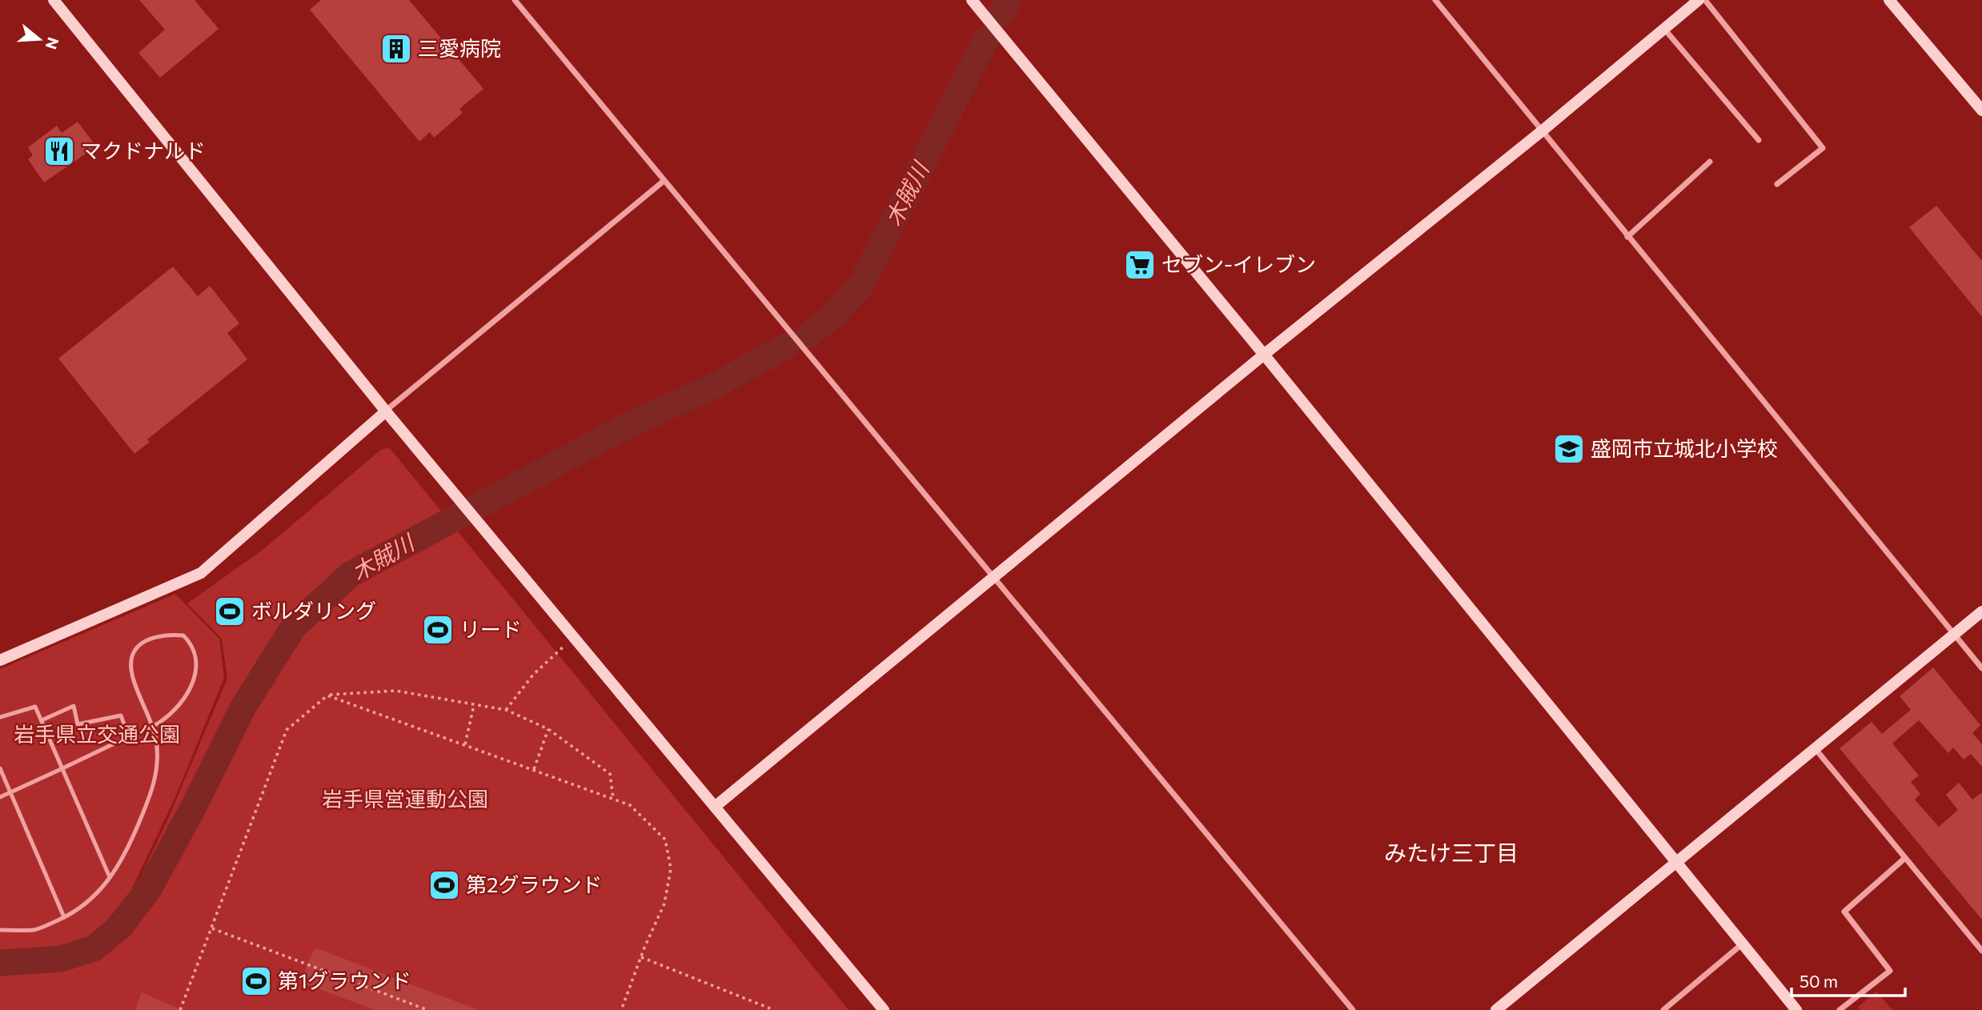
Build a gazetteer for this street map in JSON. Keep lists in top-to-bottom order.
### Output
{
  "districts": ["みたけ三丁目"],
  "water": ["木賊川"],
  "parks": ["岩手県立交通公園", "岩手県営運動公園"],
  "places": {
    "building": ["三愛病院"],
    "restaurant": ["マクドナルド"],
    "supermarket": ["セブン-イレブン"],
    "school or university": ["盛岡市立城北小学校"],
    "sports": [
      "ボルダリング",
      "リード",
      "第2グラウンド",
      "第1グラウンド"
    ]
  },
  "scale_bar": "50 m",
  "north": "right"
}
